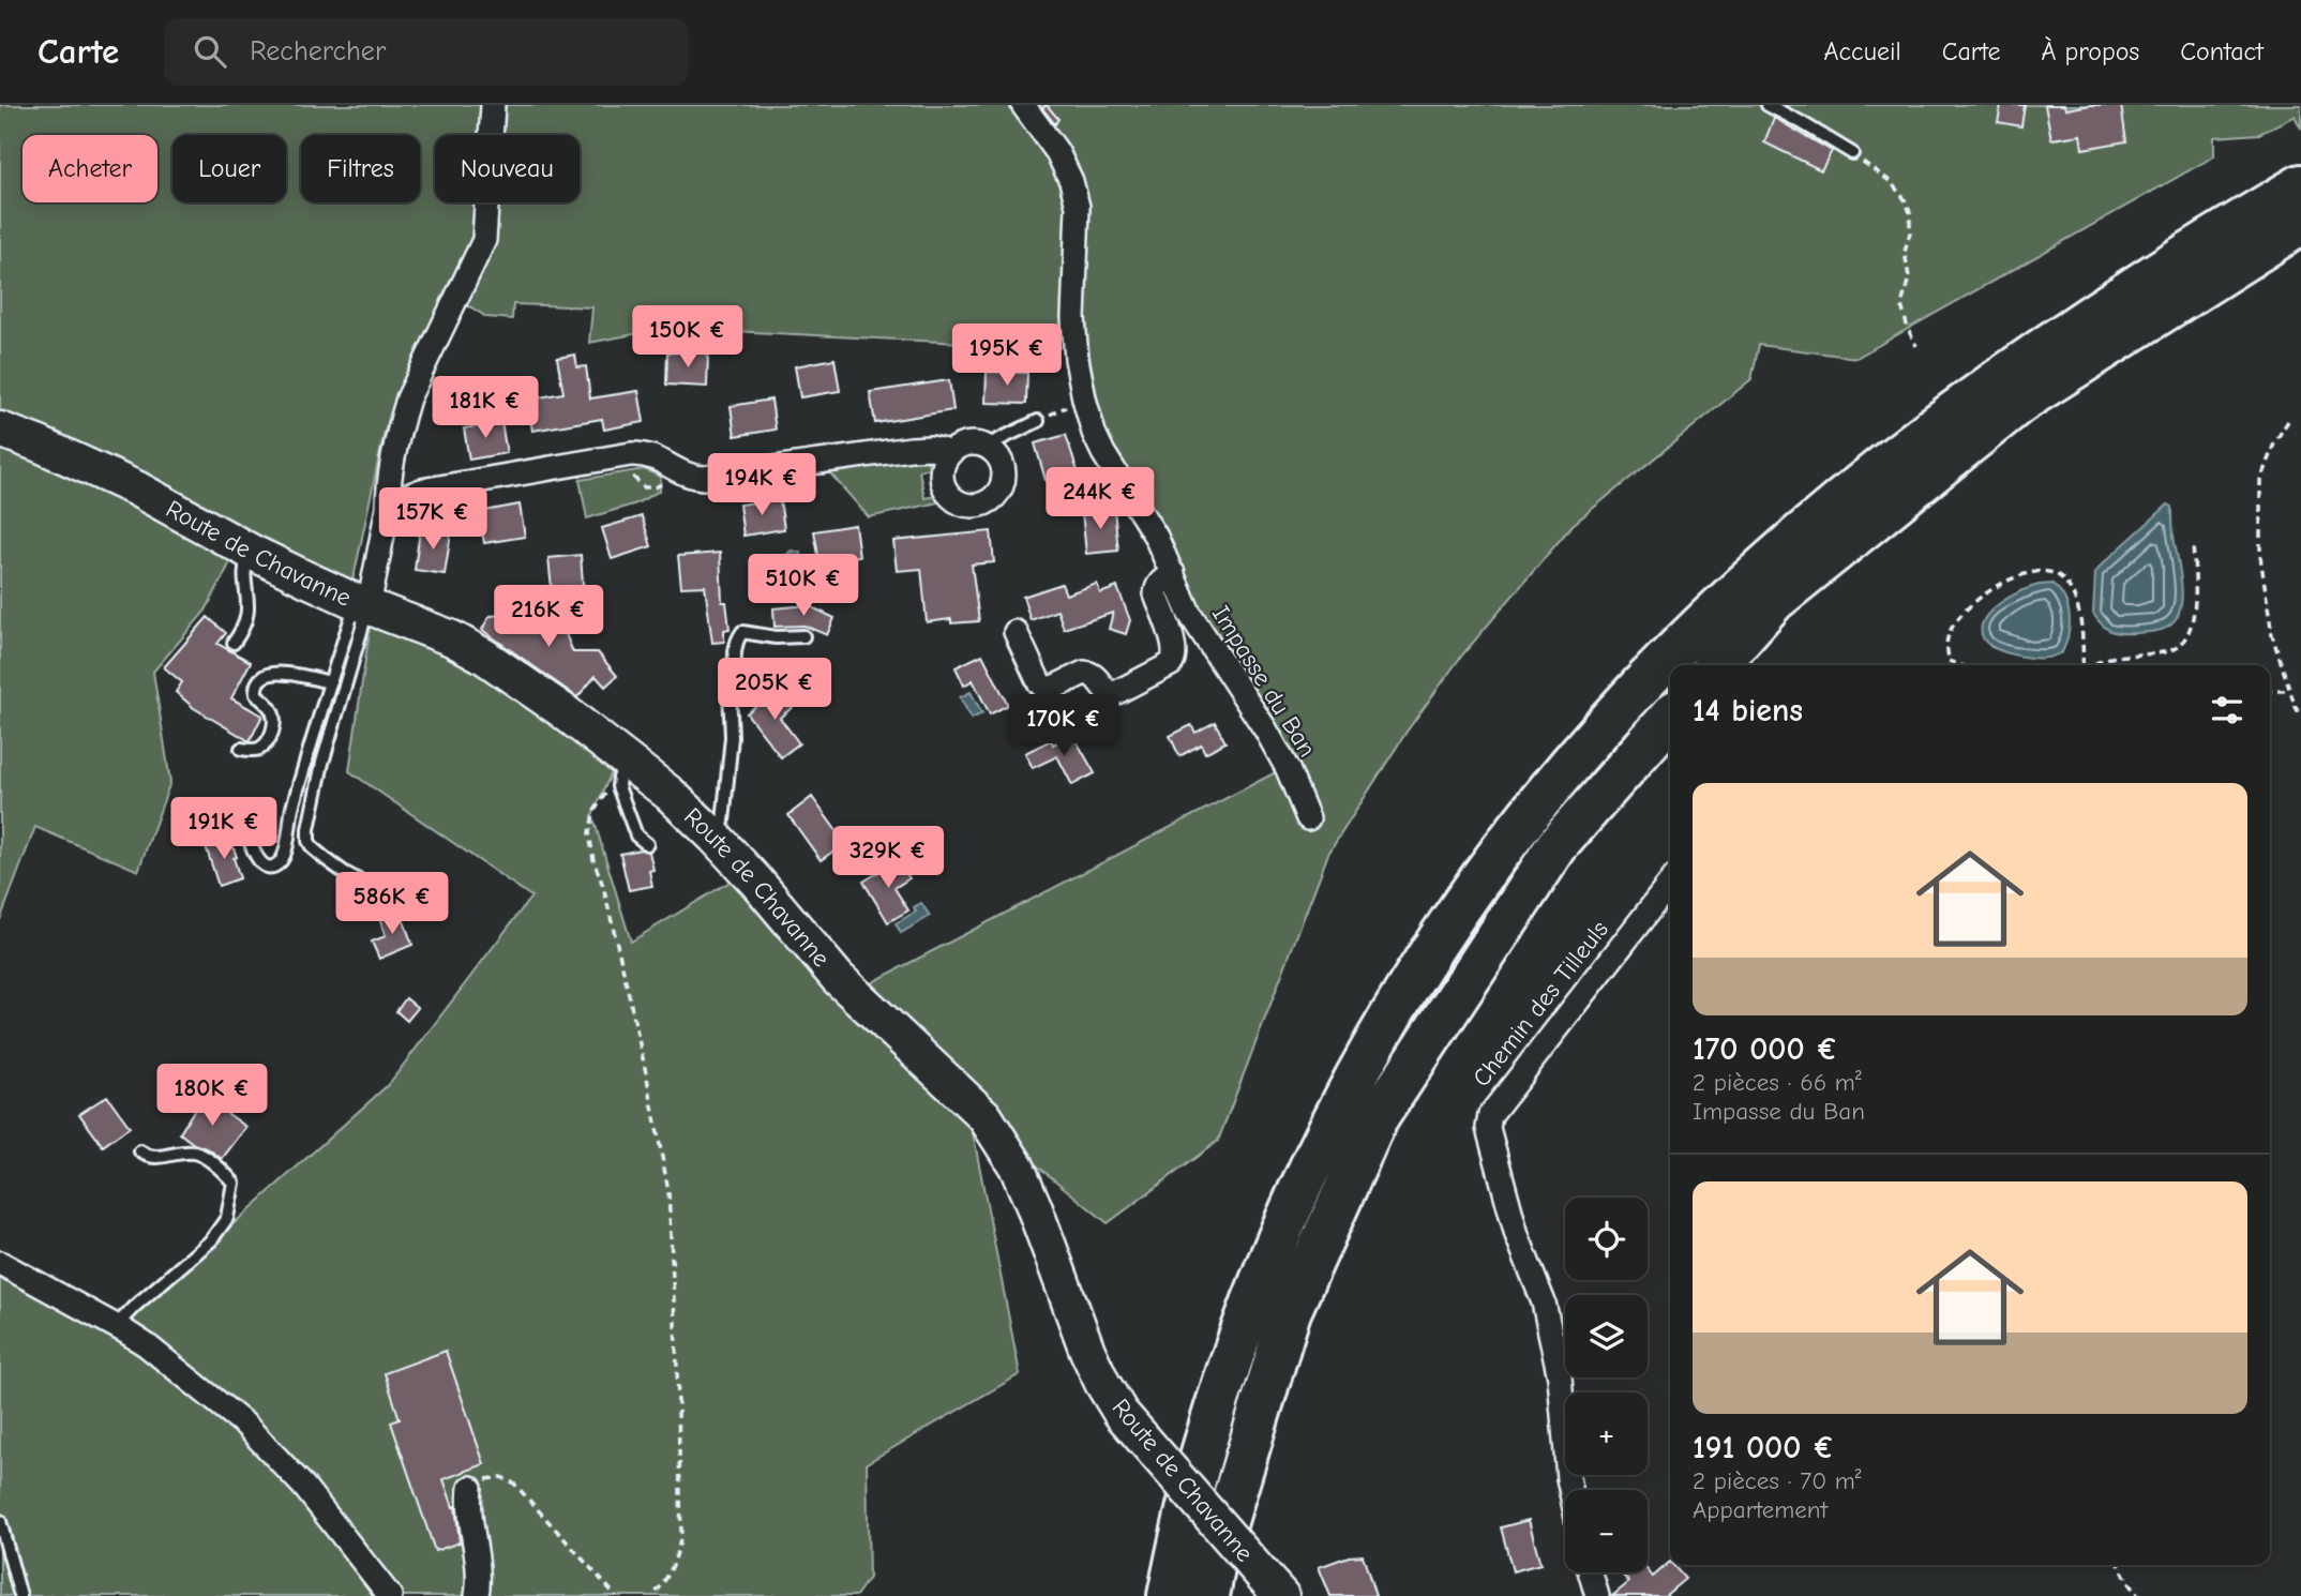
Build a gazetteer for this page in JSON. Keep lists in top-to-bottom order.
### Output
{
  "streets": {
    "main road": ["Route de Chavanne"],
    "street": ["Impasse du Ban", "Chemin des Tilleuls"]
  },
  "page": {
    "header": "Carte",
    "search": "Rechercher",
    "nav": [
      "Accueil",
      "Carte",
      "À propos",
      "Contact"
    ],
    "chip": [
      "Acheter",
      "Louer",
      "Filtres",
      "Nouveau"
    ],
    "price": [
      "150K €",
      "195K €",
      "181K €",
      "194K €",
      "244K €",
      "157K €",
      "510K €",
      "216K €",
      "205K €",
      "170K €",
      "191K €",
      "329K €",
      "586K €",
      "180K €"
    ],
    "heading": "14 biens",
    "list": [
      {
        "name": "170 000 €",
        "note": "2 pièces · 66 m² · Impasse du Ban"
      },
      {
        "name": "191 000 €",
        "note": "2 pièces · 70 m² · Appartement"
      }
    ],
    "map_buttons": ["+", "−"]
  }
}
